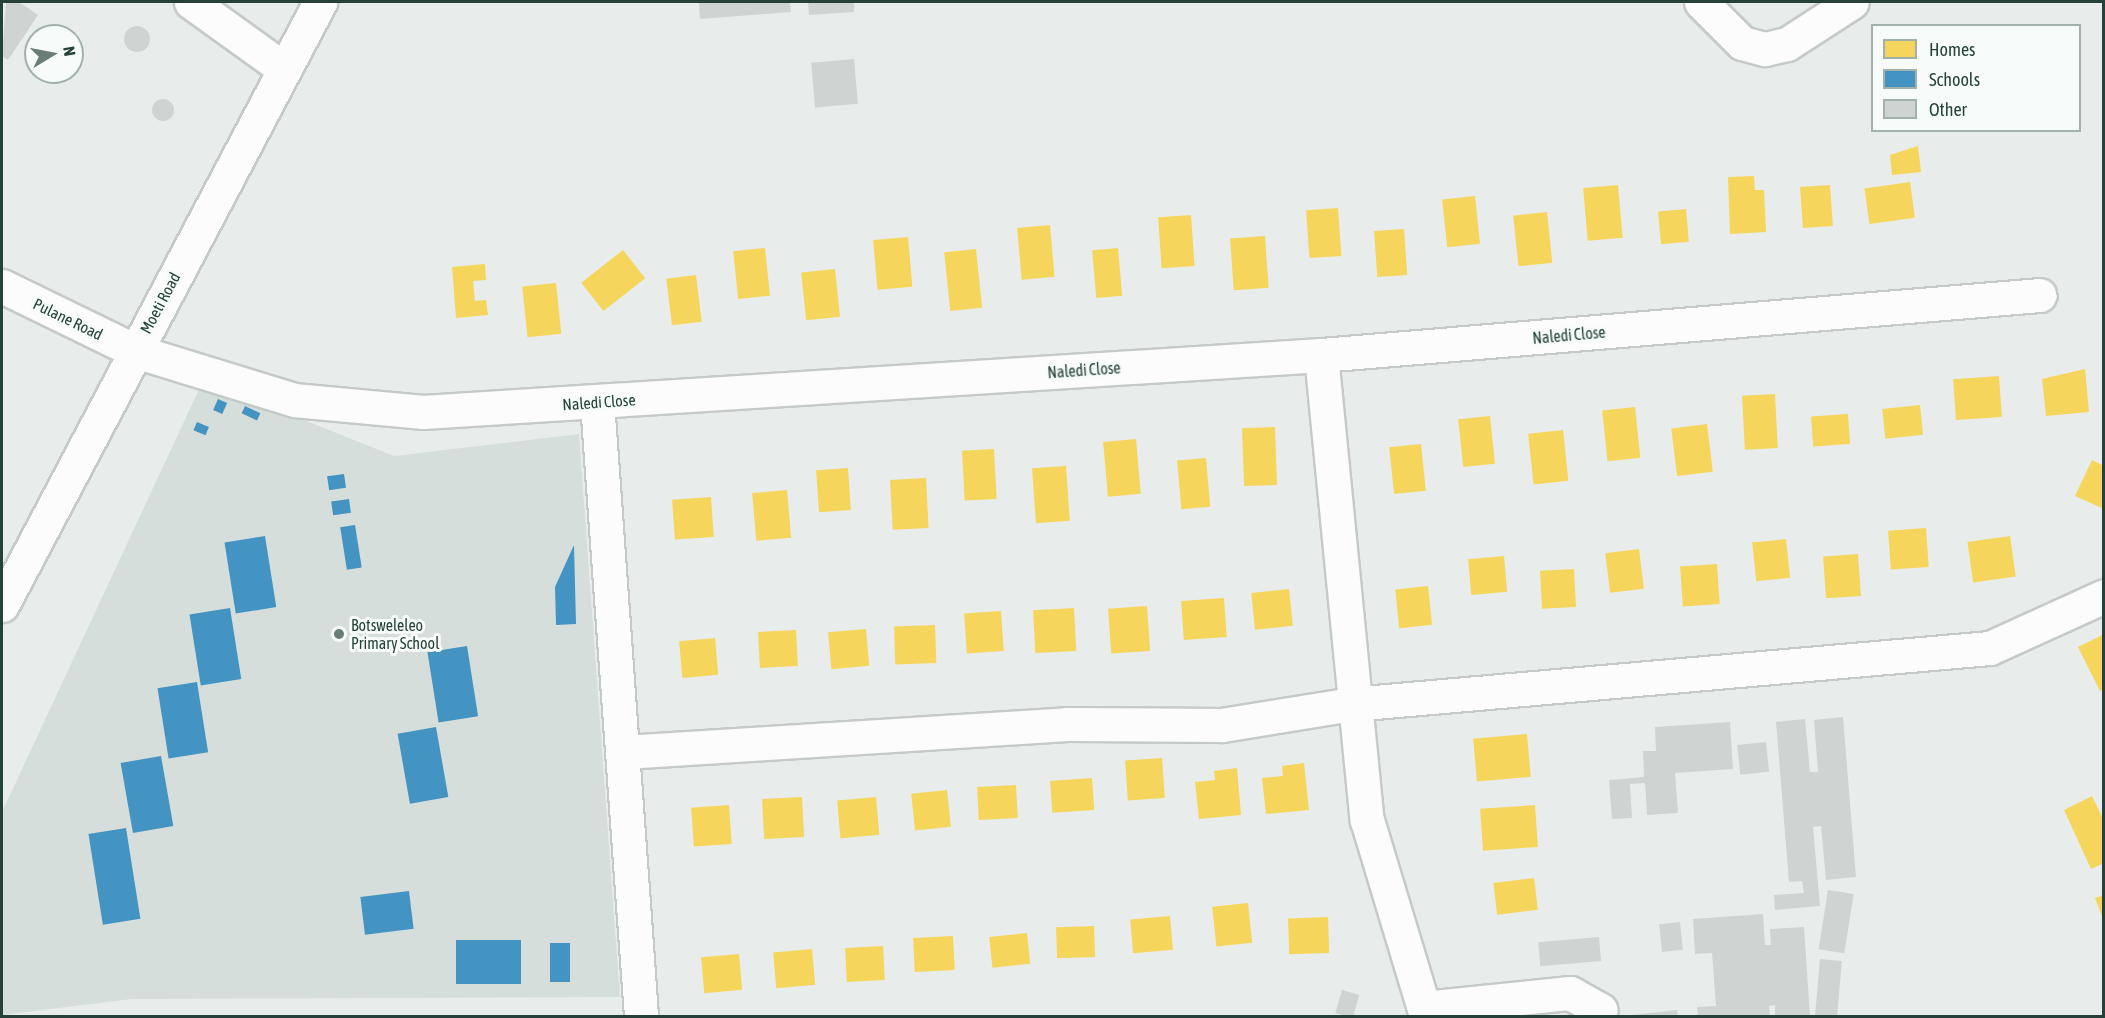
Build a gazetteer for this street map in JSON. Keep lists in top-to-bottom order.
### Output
{
  "streets": {
    "street": ["Moeti Road", "Pulane Road", "Naledi Close"]
  },
  "crossings": [
    ["Moeti Road", "Pulane Road"],
    ["Moeti Road", "Naledi Close"],
    ["Pulane Road", "Naledi Close"]
  ],
  "places": ["Botsweleleo Primary School"],
  "legend": ["Homes", "Schools", "Other"],
  "north": "right"
}
